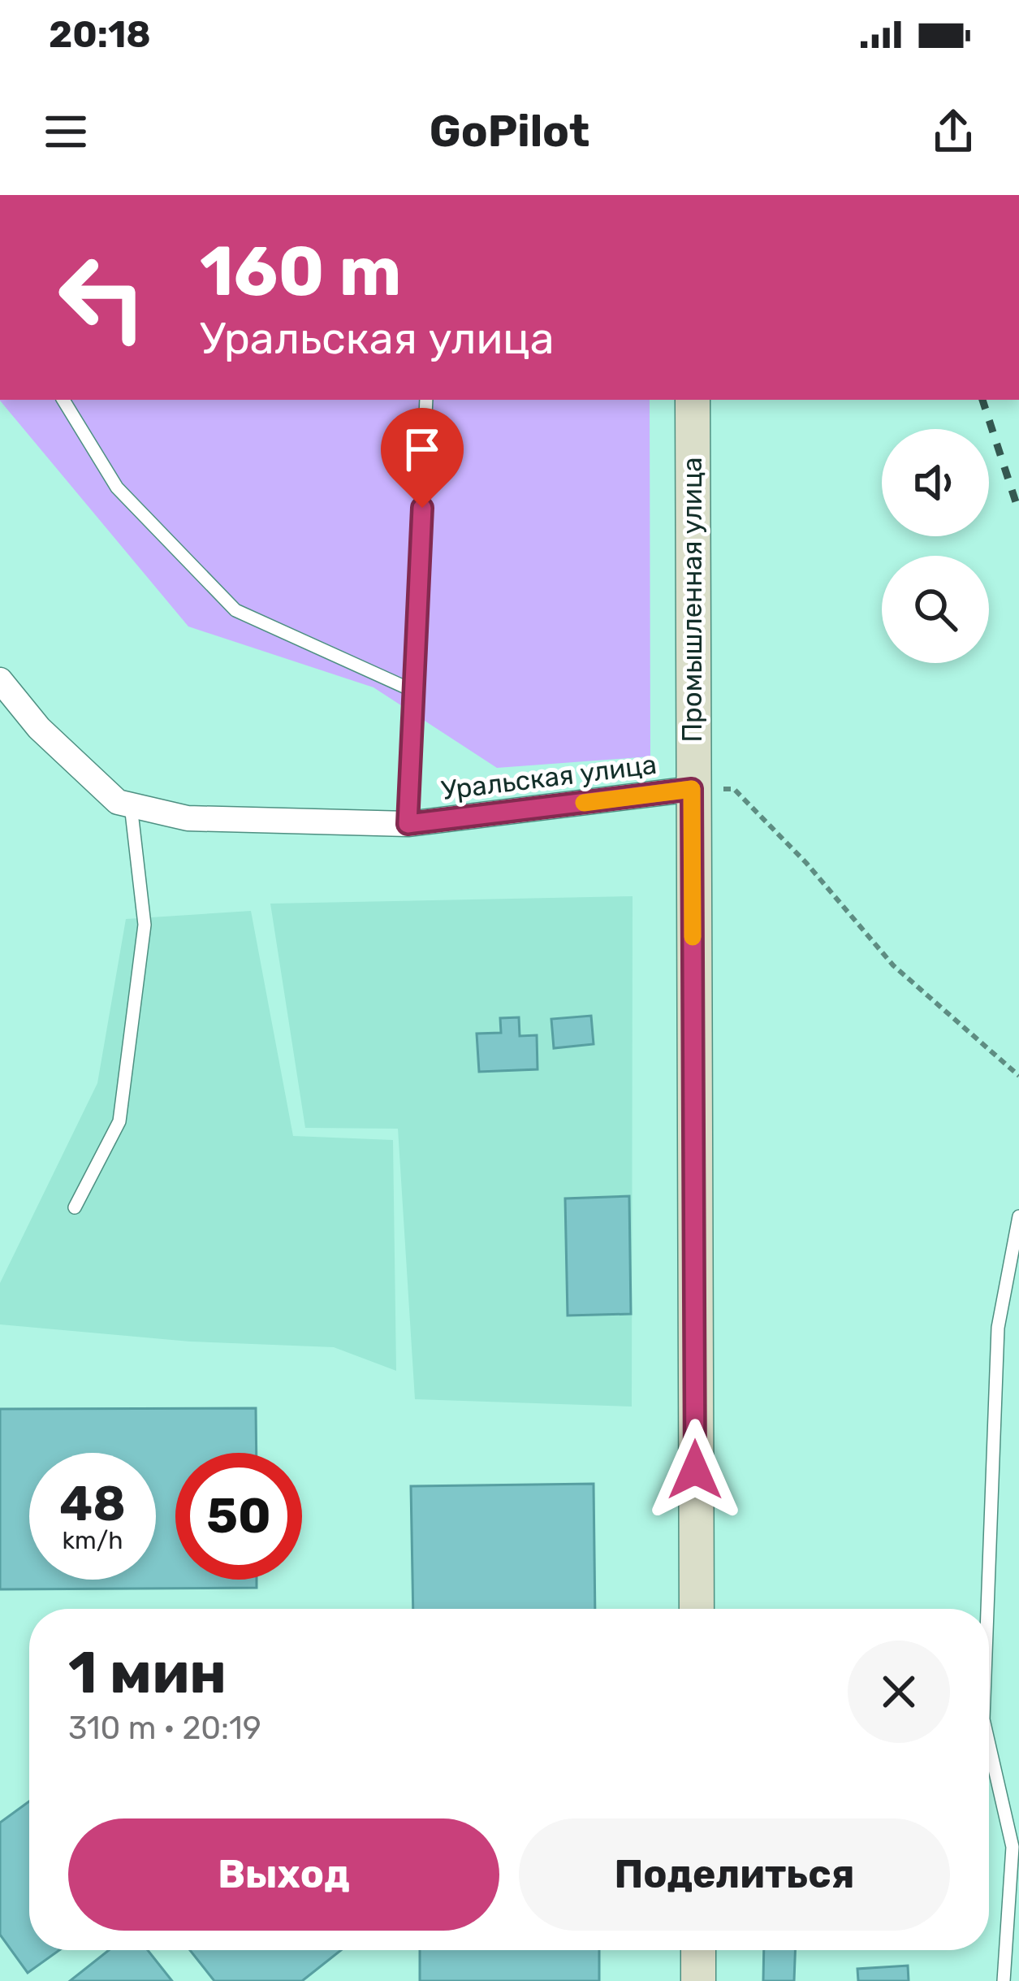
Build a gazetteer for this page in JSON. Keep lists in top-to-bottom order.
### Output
{
  "streets": {
    "main road": ["Промышленная улица"],
    "street": ["Уральская улица"]
  },
  "crossings": [
    ["Промышленная улица", "Уральская улица"]
  ],
  "page": {
    "status": "20:18",
    "header": "GoPilot",
    "turn": ["160 m", "Уральская улица"],
    "speed": "48 km/h",
    "limit": "50",
    "heading": ["1 мин", "310 m · 20:19"],
    "buttons": ["Выход", "Поделиться"]
  }
}
